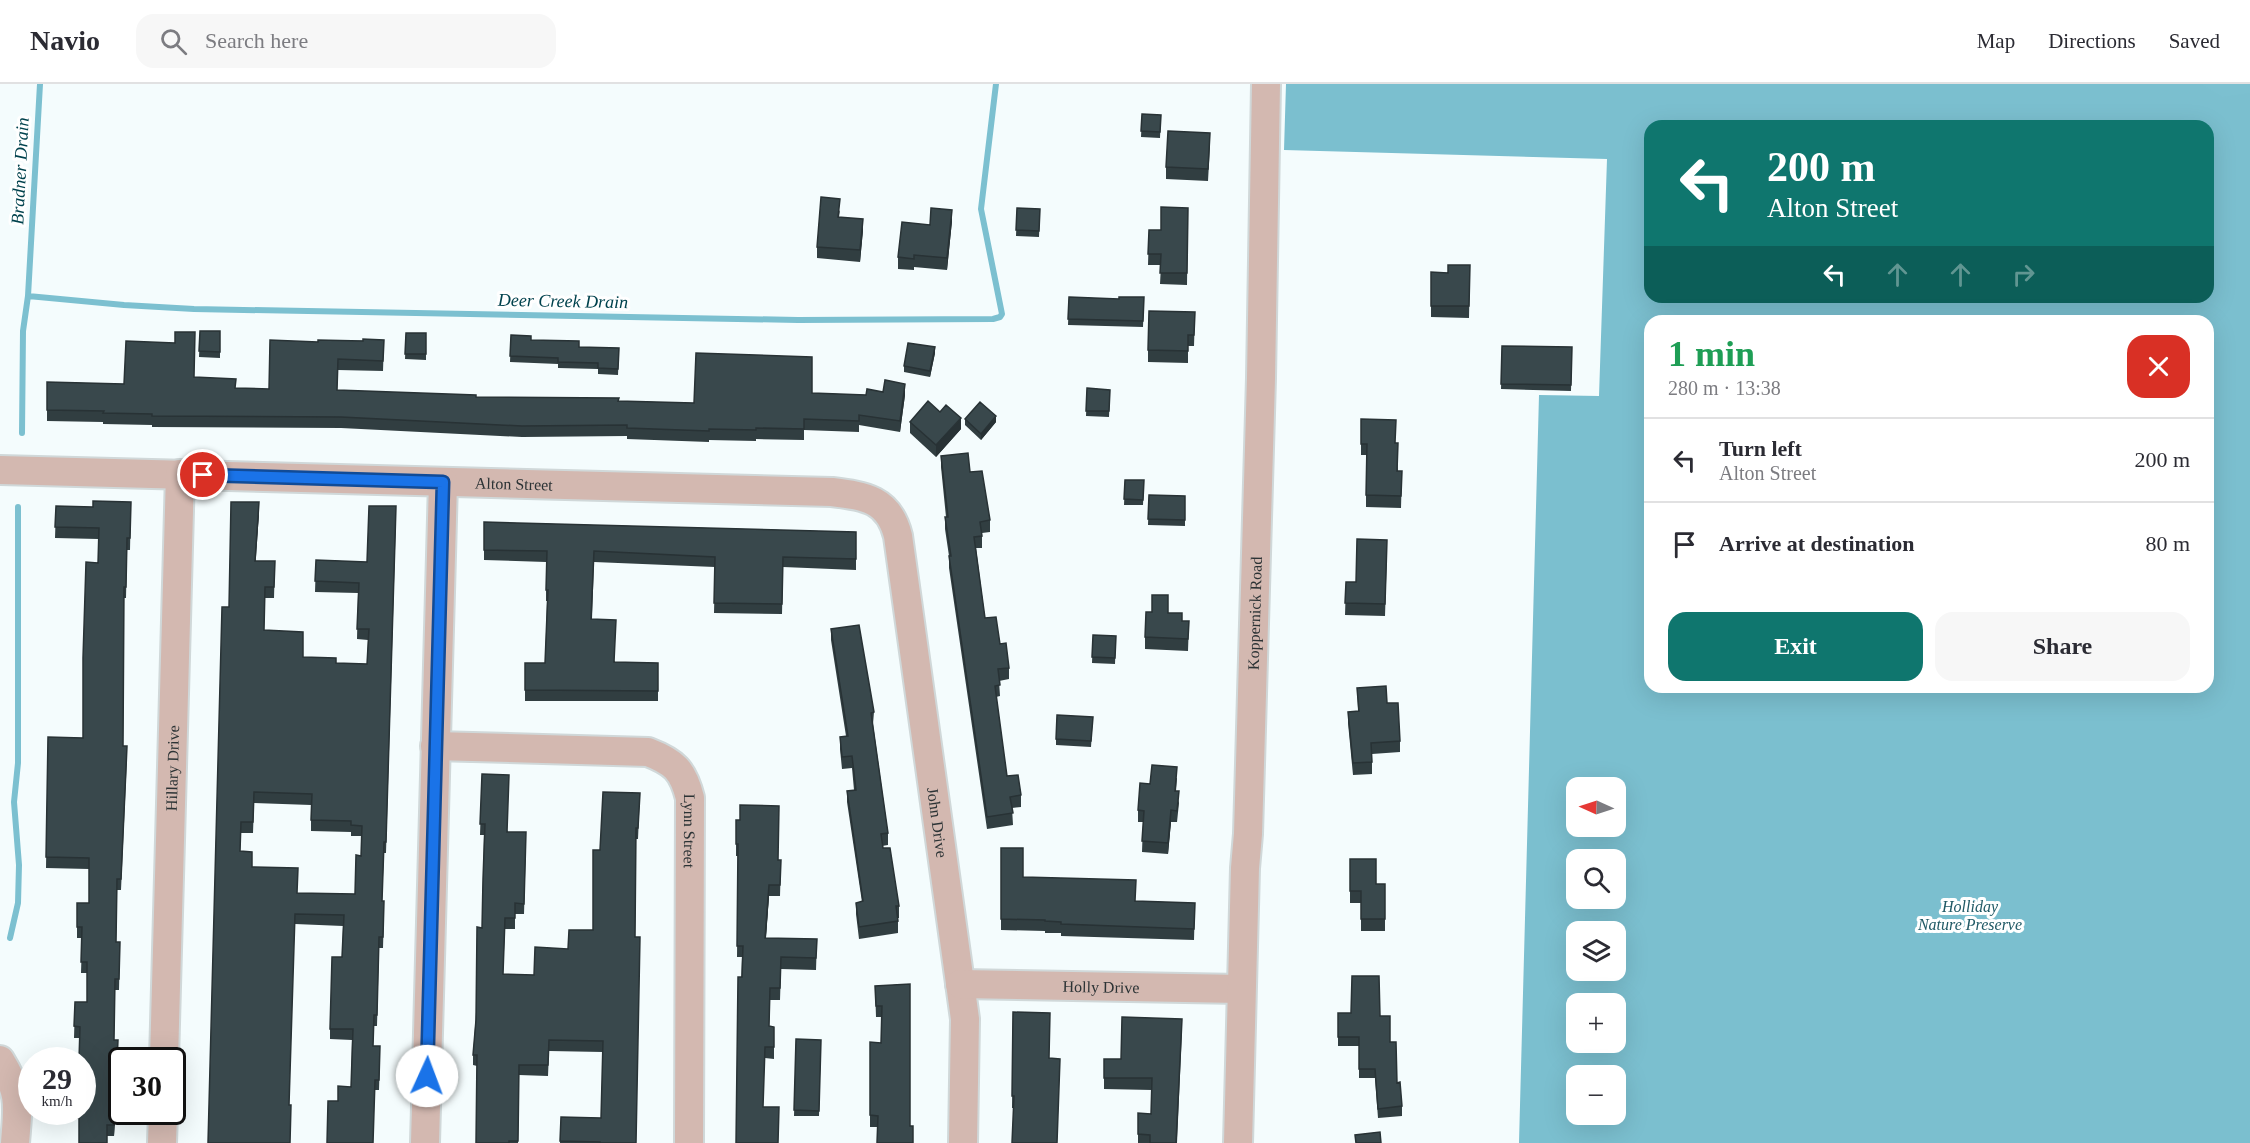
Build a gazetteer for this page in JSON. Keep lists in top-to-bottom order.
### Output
{
  "streets": {
    "street": [
      "Alton Street",
      "Koppernick Road",
      "Hillary Drive",
      "John Drive",
      "Lynn Street",
      "Holly Drive"
    ]
  },
  "crossings": [
    ["Alton Street", "Hillary Drive"],
    ["Alton Street", "John Drive"],
    ["Koppernick Road", "Holly Drive"],
    ["John Drive", "Holly Drive"]
  ],
  "water": ["Bradner Drain", "Deer Creek Drain"],
  "parks": ["Holliday Nature Preserve"],
  "north": "left",
  "page": {
    "header": "Navio",
    "search": "Search here",
    "nav": ["Map", "Directions", "Saved"],
    "turn": ["200 m", "Alton Street"],
    "heading": ["1 min", "280 m · 13:38"],
    "list": [
      {
        "name": "Turn left",
        "note": "Alton Street",
        "value": "200 m"
      },
      {
        "name": "Arrive at destination",
        "value": "80 m"
      }
    ],
    "buttons": ["Exit", "Share"],
    "map_buttons": ["+", "−"],
    "speed": "29 km/h",
    "limit": "30"
  }
}
